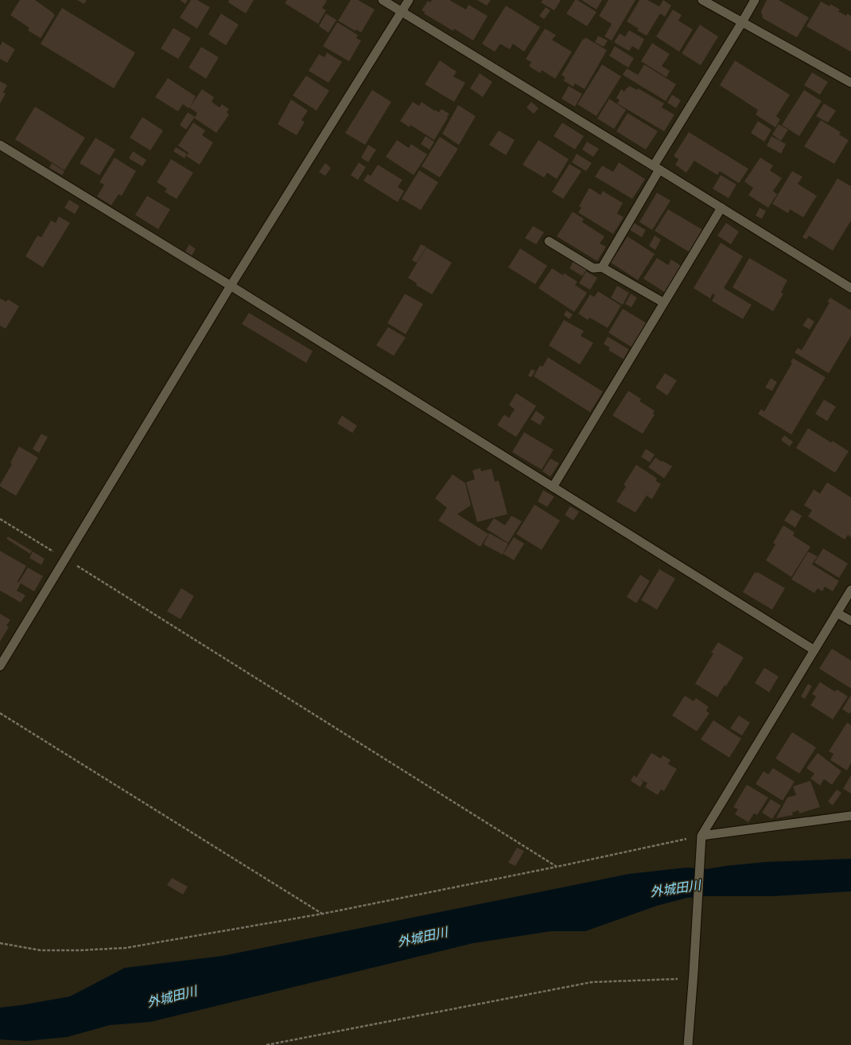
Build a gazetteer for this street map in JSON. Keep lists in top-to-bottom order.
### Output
{
  "water": ["外城田川"]
}
